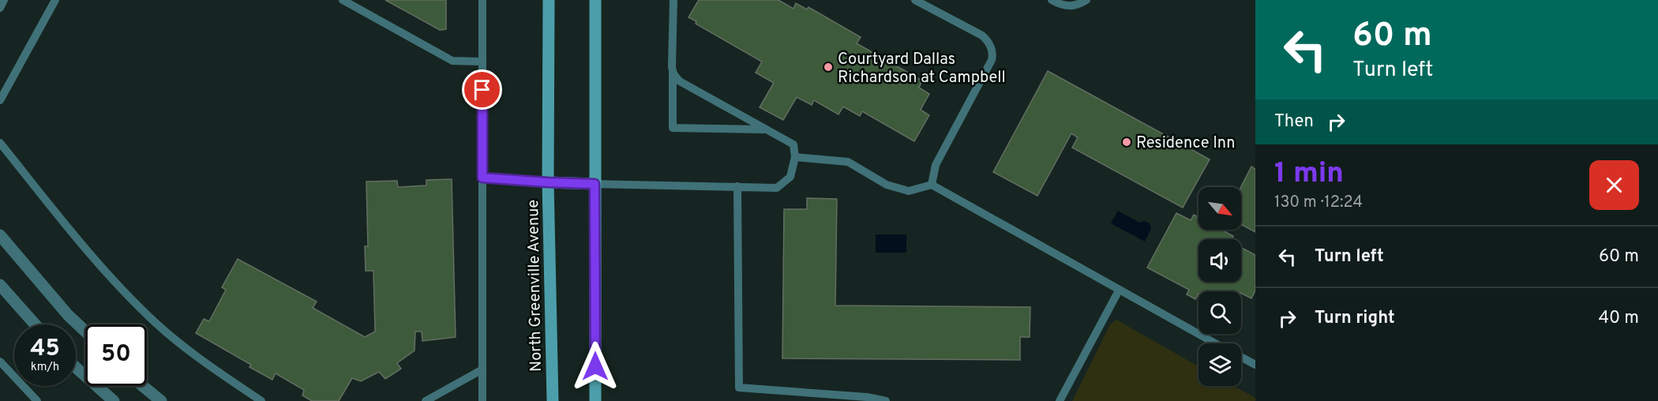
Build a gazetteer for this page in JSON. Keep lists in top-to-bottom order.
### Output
{
  "streets": {
    "main road": ["North Greenville Avenue"]
  },
  "places": ["Courtyard Dallas Richardson at Campbell", "Residence Inn"],
  "north": "bottom right",
  "page": {
    "turn": ["60 m", "Turn left"],
    "then": "Then",
    "heading": ["1 min", "130 m · 12:24"],
    "list": [
      {
        "name": "Turn left",
        "value": "60 m"
      },
      {
        "name": "Turn right",
        "value": "40 m"
      }
    ],
    "speed": "45 km/h",
    "limit": "50"
  }
}
